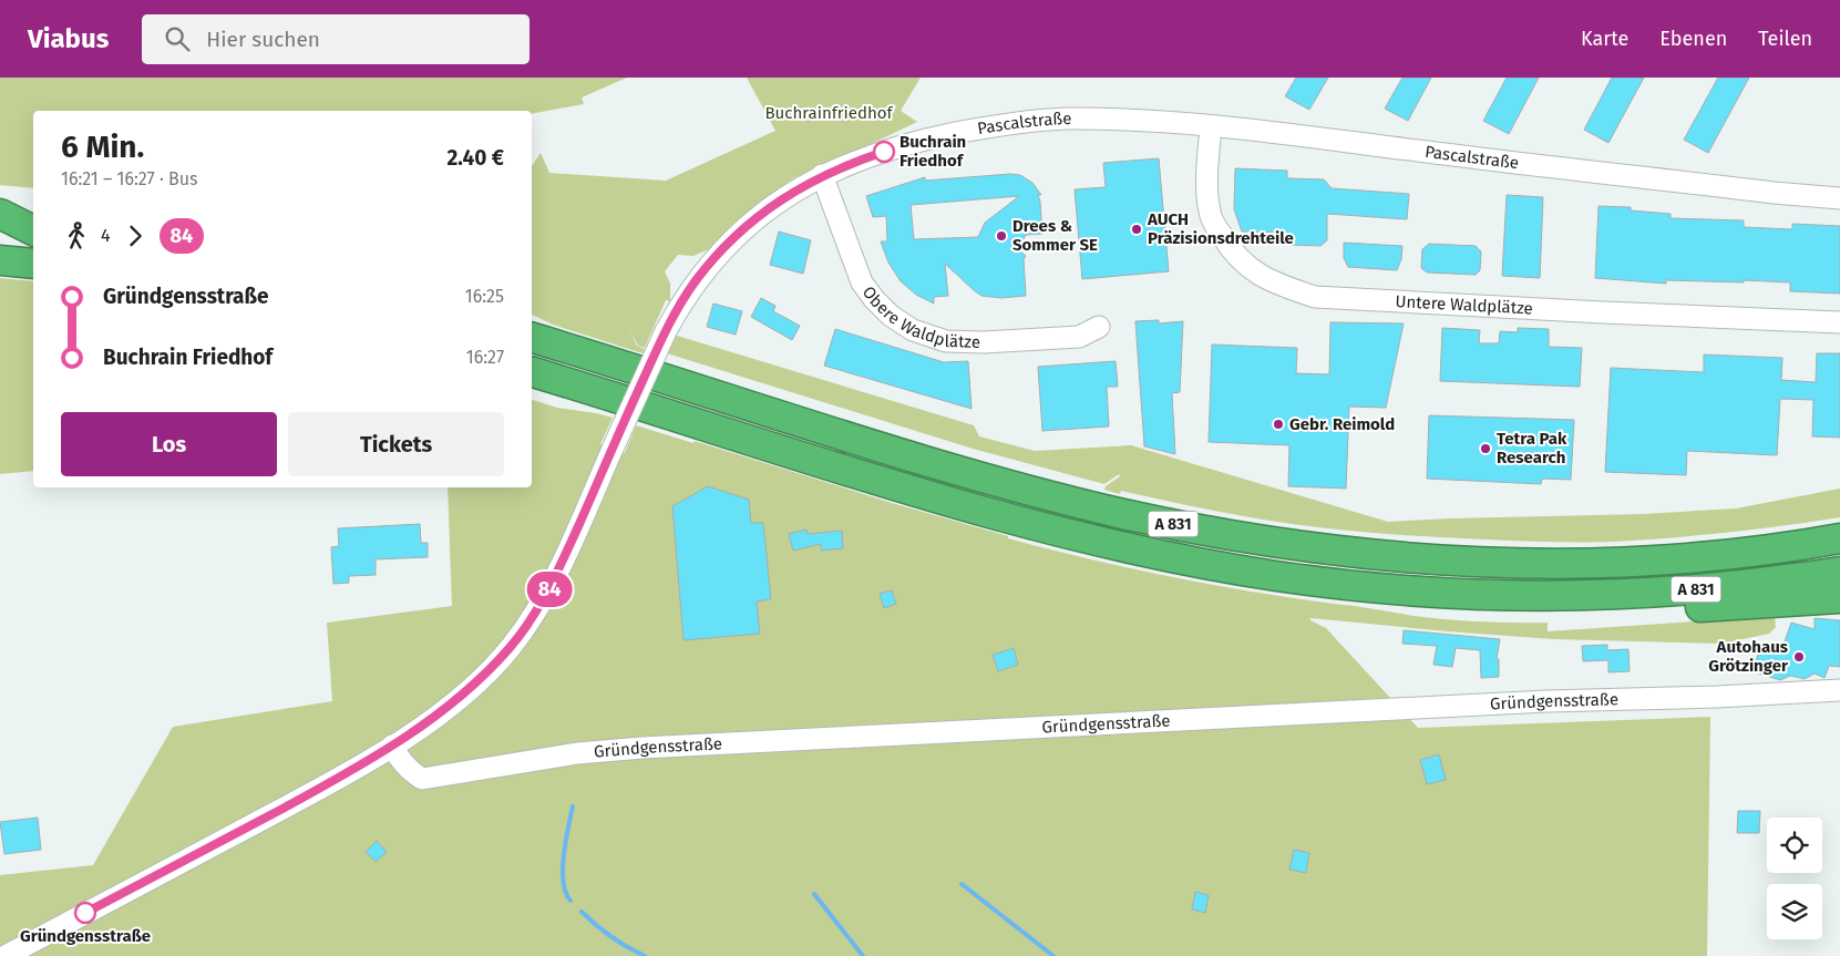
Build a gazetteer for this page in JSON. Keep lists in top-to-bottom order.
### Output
{
  "streets": {
    "highway": ["A 831"],
    "street": [
      "Pascalstraße",
      "Untere Waldplätze",
      "Obere Waldplätze",
      "Gründgensstraße"
    ]
  },
  "crossings": [
    ["Pascalstraße", "Untere Waldplätze"],
    ["Pascalstraße", "Obere Waldplätze"],
    ["Pascalstraße", "Gründgensstraße"]
  ],
  "parks": ["Buchrainfriedhof"],
  "places": [
    "Buchrain Friedhof",
    "AUCH Präzisionsdrehteile",
    "Drees & Sommer SE",
    "Gebr. Reimold",
    "Tetra Pak Research",
    "Autohaus Grötzinger",
    "Gründgensstraße"
  ],
  "lines": ["bus line 84"],
  "page": {
    "header": "Viabus",
    "search": "Hier suchen",
    "nav": ["Karte", "Ebenen", "Teilen"],
    "on_map": "84",
    "heading": ["6 Min.", "16:21 – 16:27 · Bus", "2.40 €"],
    "legs": ["4", "84"],
    "list": [
      {
        "name": "Gründgensstraße",
        "value": "16:25"
      },
      {
        "name": "Buchrain Friedhof",
        "value": "16:27"
      }
    ],
    "buttons": ["Los", "Tickets"]
  }
}
